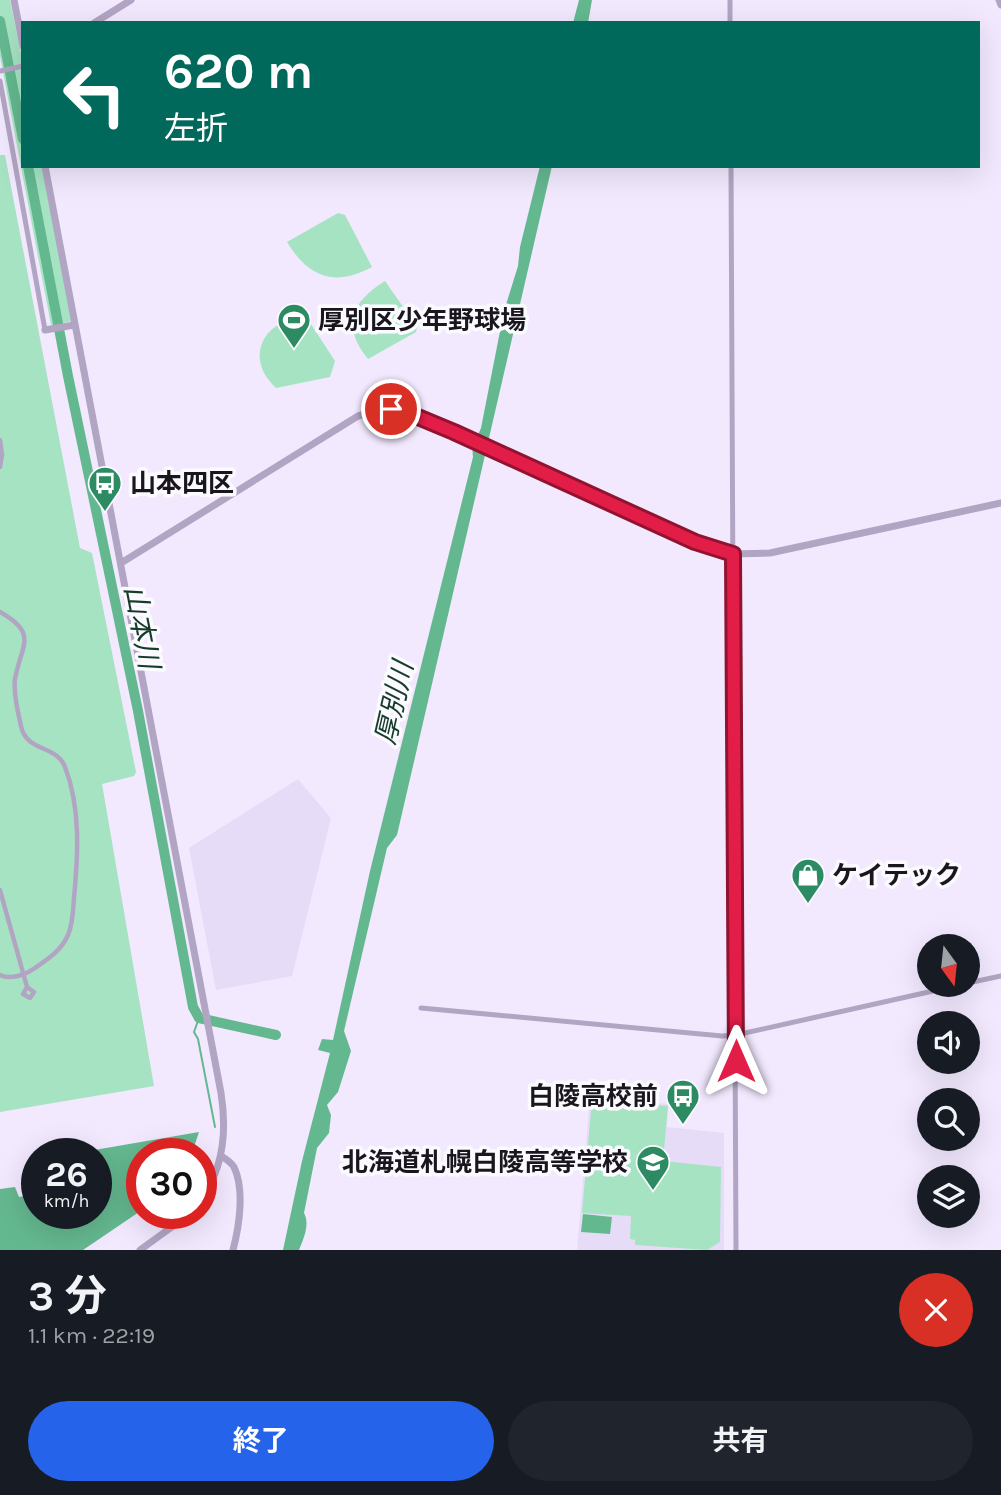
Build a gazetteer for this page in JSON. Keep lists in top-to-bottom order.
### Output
{
  "water": ["山本川", "厚別川"],
  "places": {
    "sports": ["厚別区少年野球場"],
    "bus stop": ["山本四区", "白陵高校前"],
    "shop": ["ケイテック"],
    "school or university": ["北海道札幌白陵高等学校"]
  },
  "north": "bottom",
  "page": {
    "turn": ["620 m", "左折"],
    "speed": "26 km/h",
    "limit": "30",
    "heading": ["3 分", "1.1 km · 22:19"],
    "buttons": ["終了", "共有"]
  }
}
